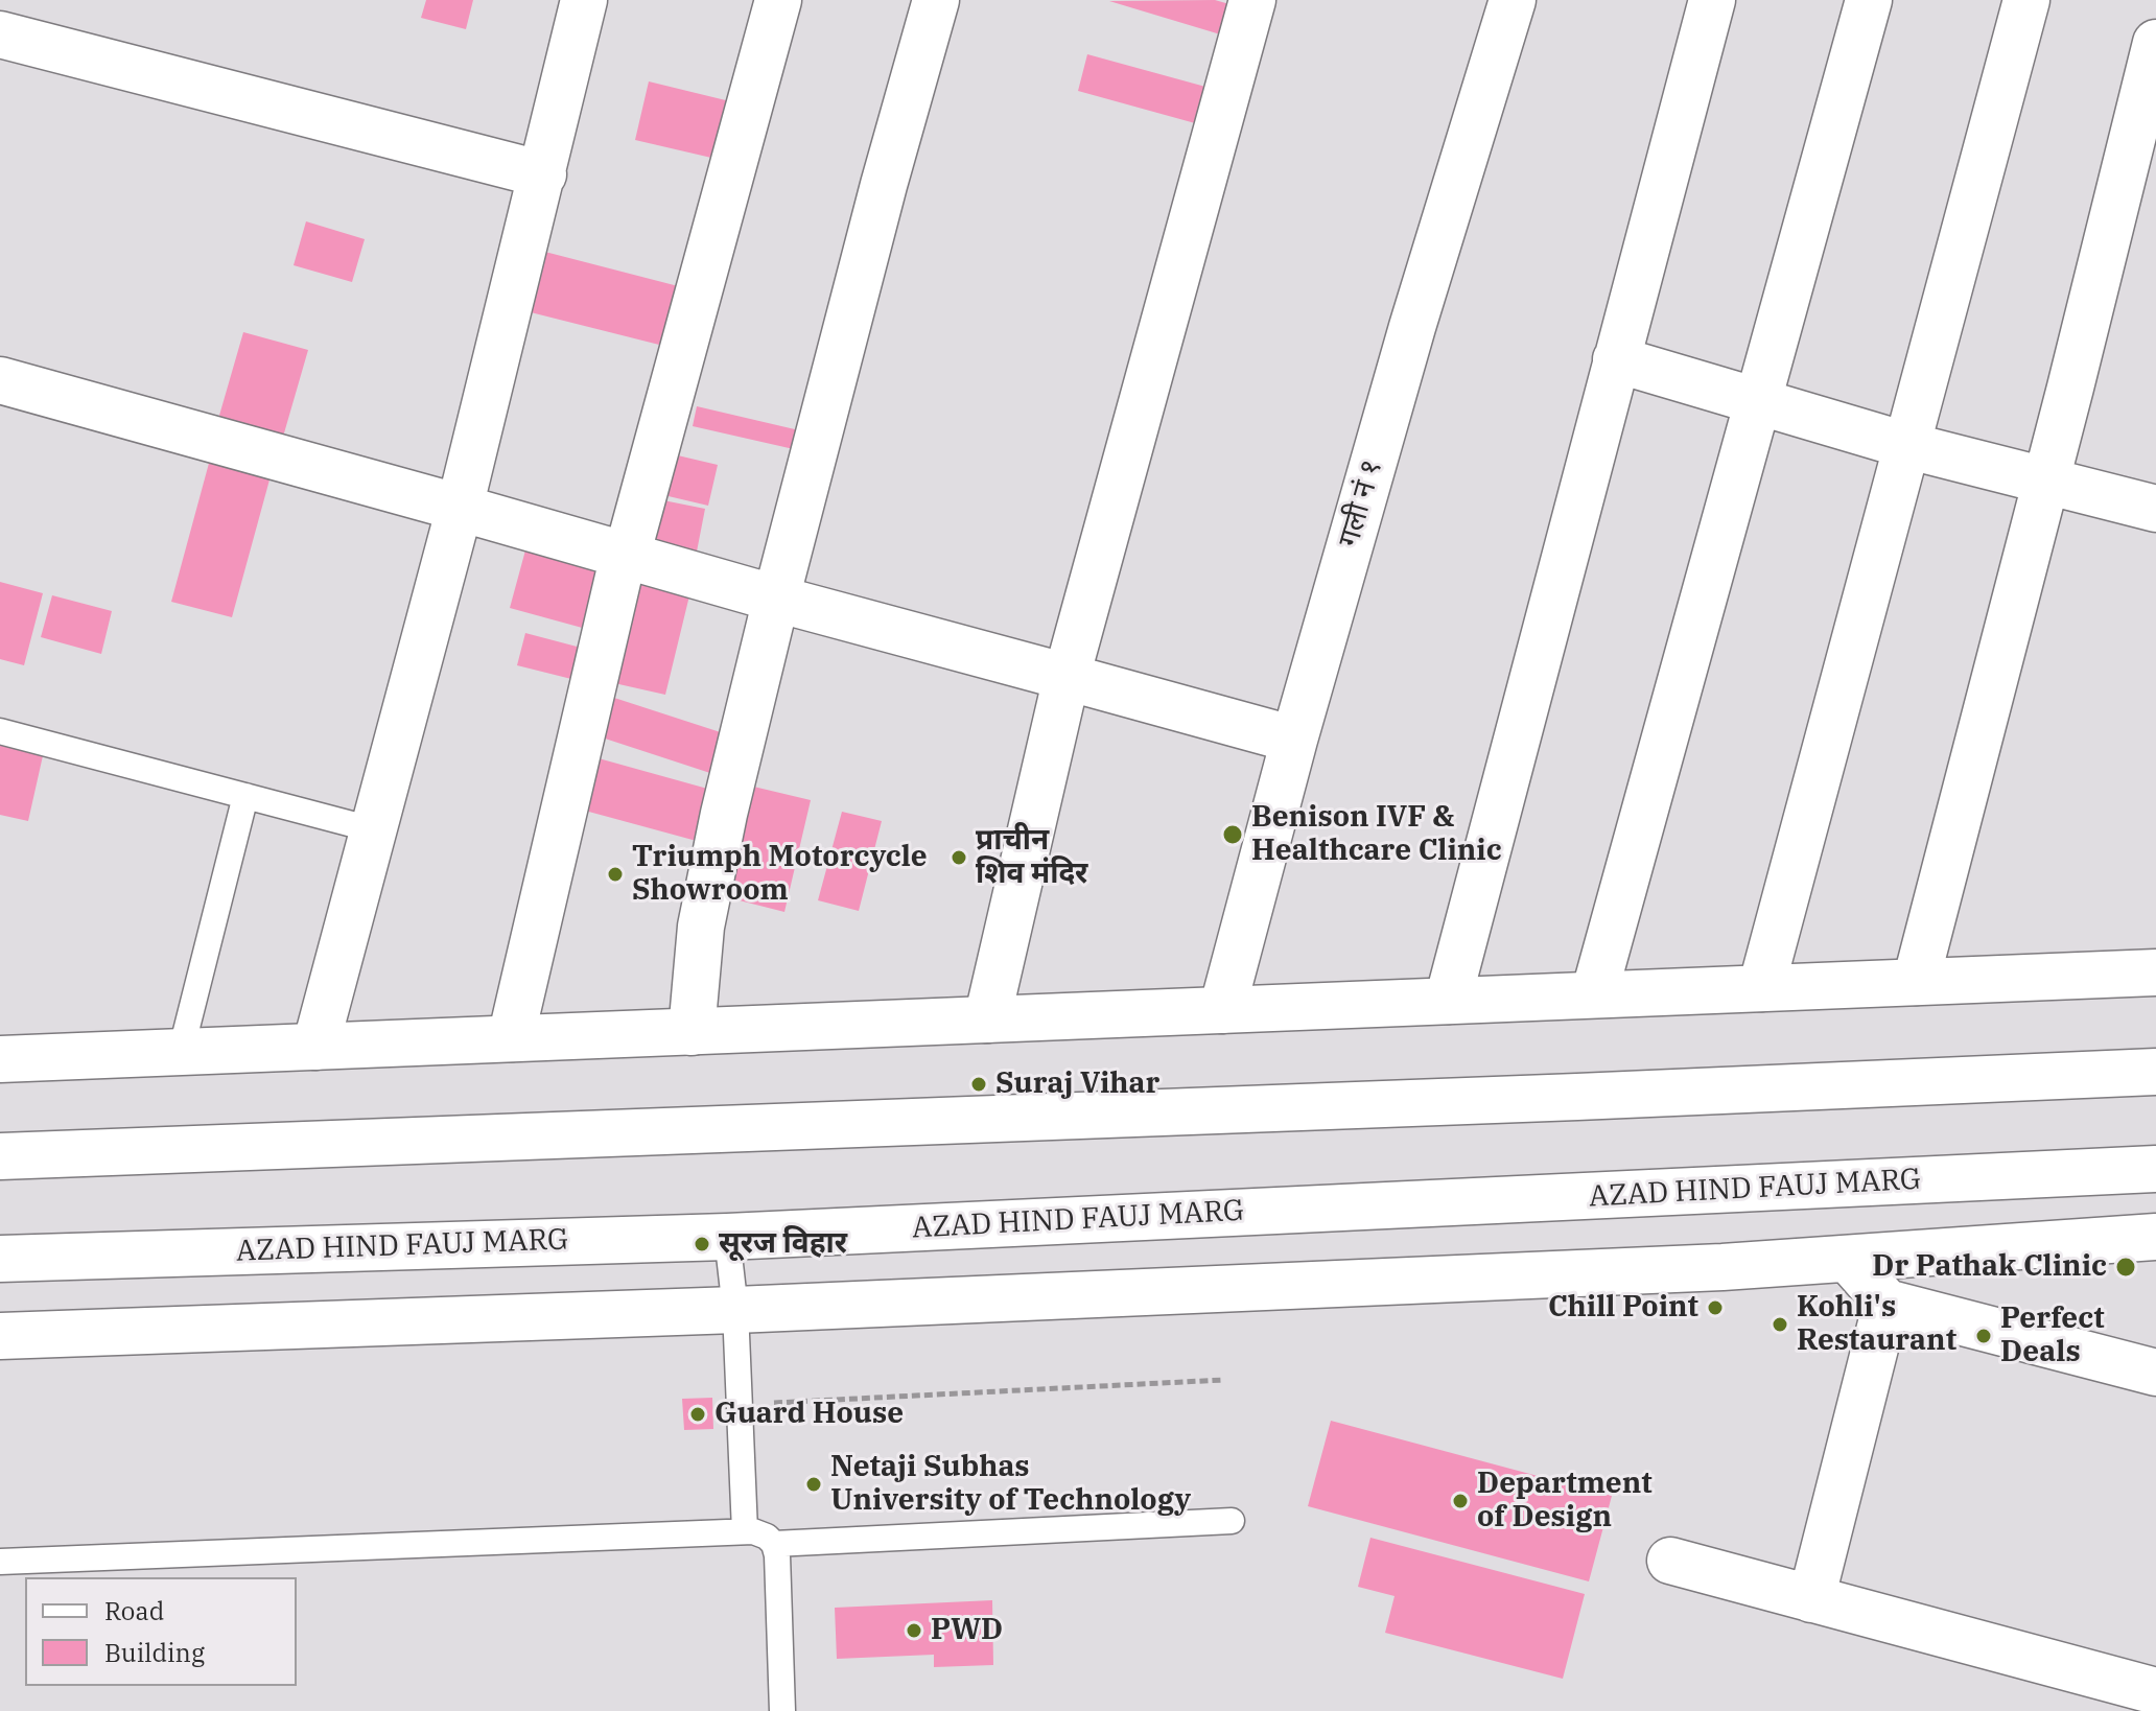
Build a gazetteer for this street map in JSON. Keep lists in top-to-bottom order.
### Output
{
  "streets": {
    "street": ["गली नं १", "AZAD HIND FAUJ MARG"]
  },
  "places": [
    "Benison IVF & Healthcare Clinic",
    "प्राचीन शिव मंदिर",
    "Triumph Motorcycle Showroom",
    "Suraj Vihar",
    "सूरज विहार",
    "Dr Pathak Clinic",
    "Chill Point",
    "Kohli's Restaurant",
    "Perfect Deals",
    "Guard House",
    "Netaji Subhas University of Technology",
    "Department of Design",
    "PWD"
  ],
  "legend": ["Road", "Building"]
}
